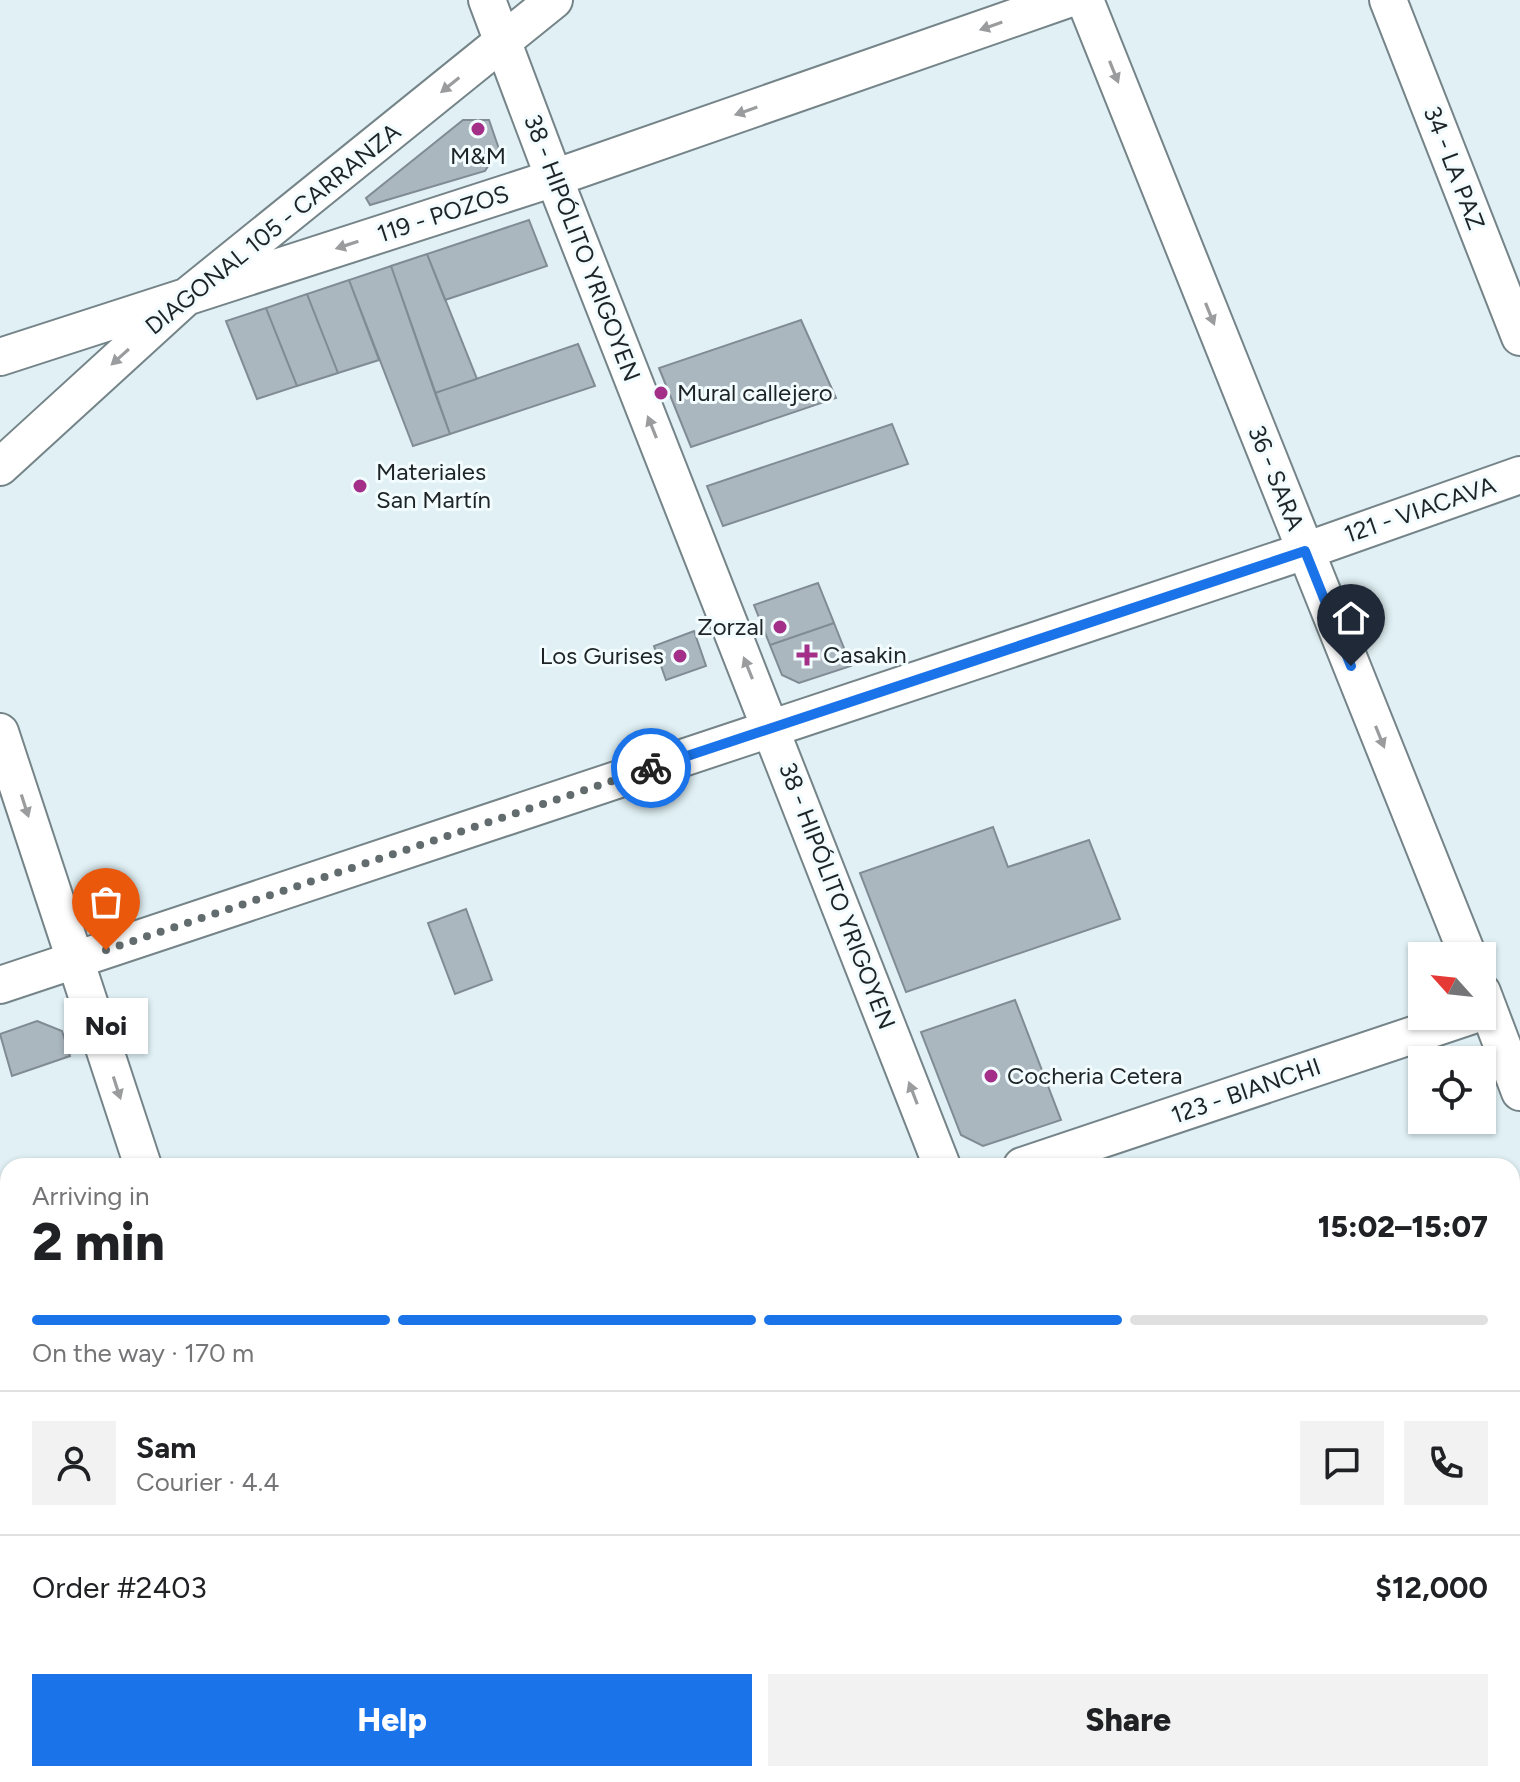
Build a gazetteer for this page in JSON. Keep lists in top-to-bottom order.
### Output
{
  "streets": {
    "street": [
      "34 - LA PAZ",
      "119 - POZOS",
      "DIAGONAL 105 - CARRANZA",
      "38 - HIPÓLITO YRIGOYEN",
      "36 - SARA",
      "121 - VIACAVA",
      "123 - BIANCHI"
    ]
  },
  "crossings": [
    ["119 - POZOS", "DIAGONAL 105 - CARRANZA"],
    ["119 - POZOS", "38 - HIPÓLITO YRIGOYEN"],
    ["DIAGONAL 105 - CARRANZA", "38 - HIPÓLITO YRIGOYEN"],
    ["38 - HIPÓLITO YRIGOYEN", "121 - VIACAVA"],
    ["36 - SARA", "121 - VIACAVA"]
  ],
  "one_way": [
    "119 - POZOS",
    "DIAGONAL 105 - CARRANZA",
    "38 - HIPÓLITO YRIGOYEN",
    "36 - SARA"
  ],
  "places": {
    "other": [
      "M&M",
      "Mural callejero",
      "Materiales San Martín",
      "Zorzal",
      "Los Gurises",
      "Noi",
      "Cocheria Cetera"
    ],
    "health": ["Casakin"]
  },
  "north": "top left",
  "page": {
    "bubble": "Noi",
    "heading": ["2 min", "Arriving in", "15:02–15:07"],
    "panel": [
      "Sam",
      "Courier · 4.4",
      "Order #2403",
      "$12,000"
    ],
    "bar": "On the way · 170 m",
    "buttons": ["Help", "Share"]
  }
}
